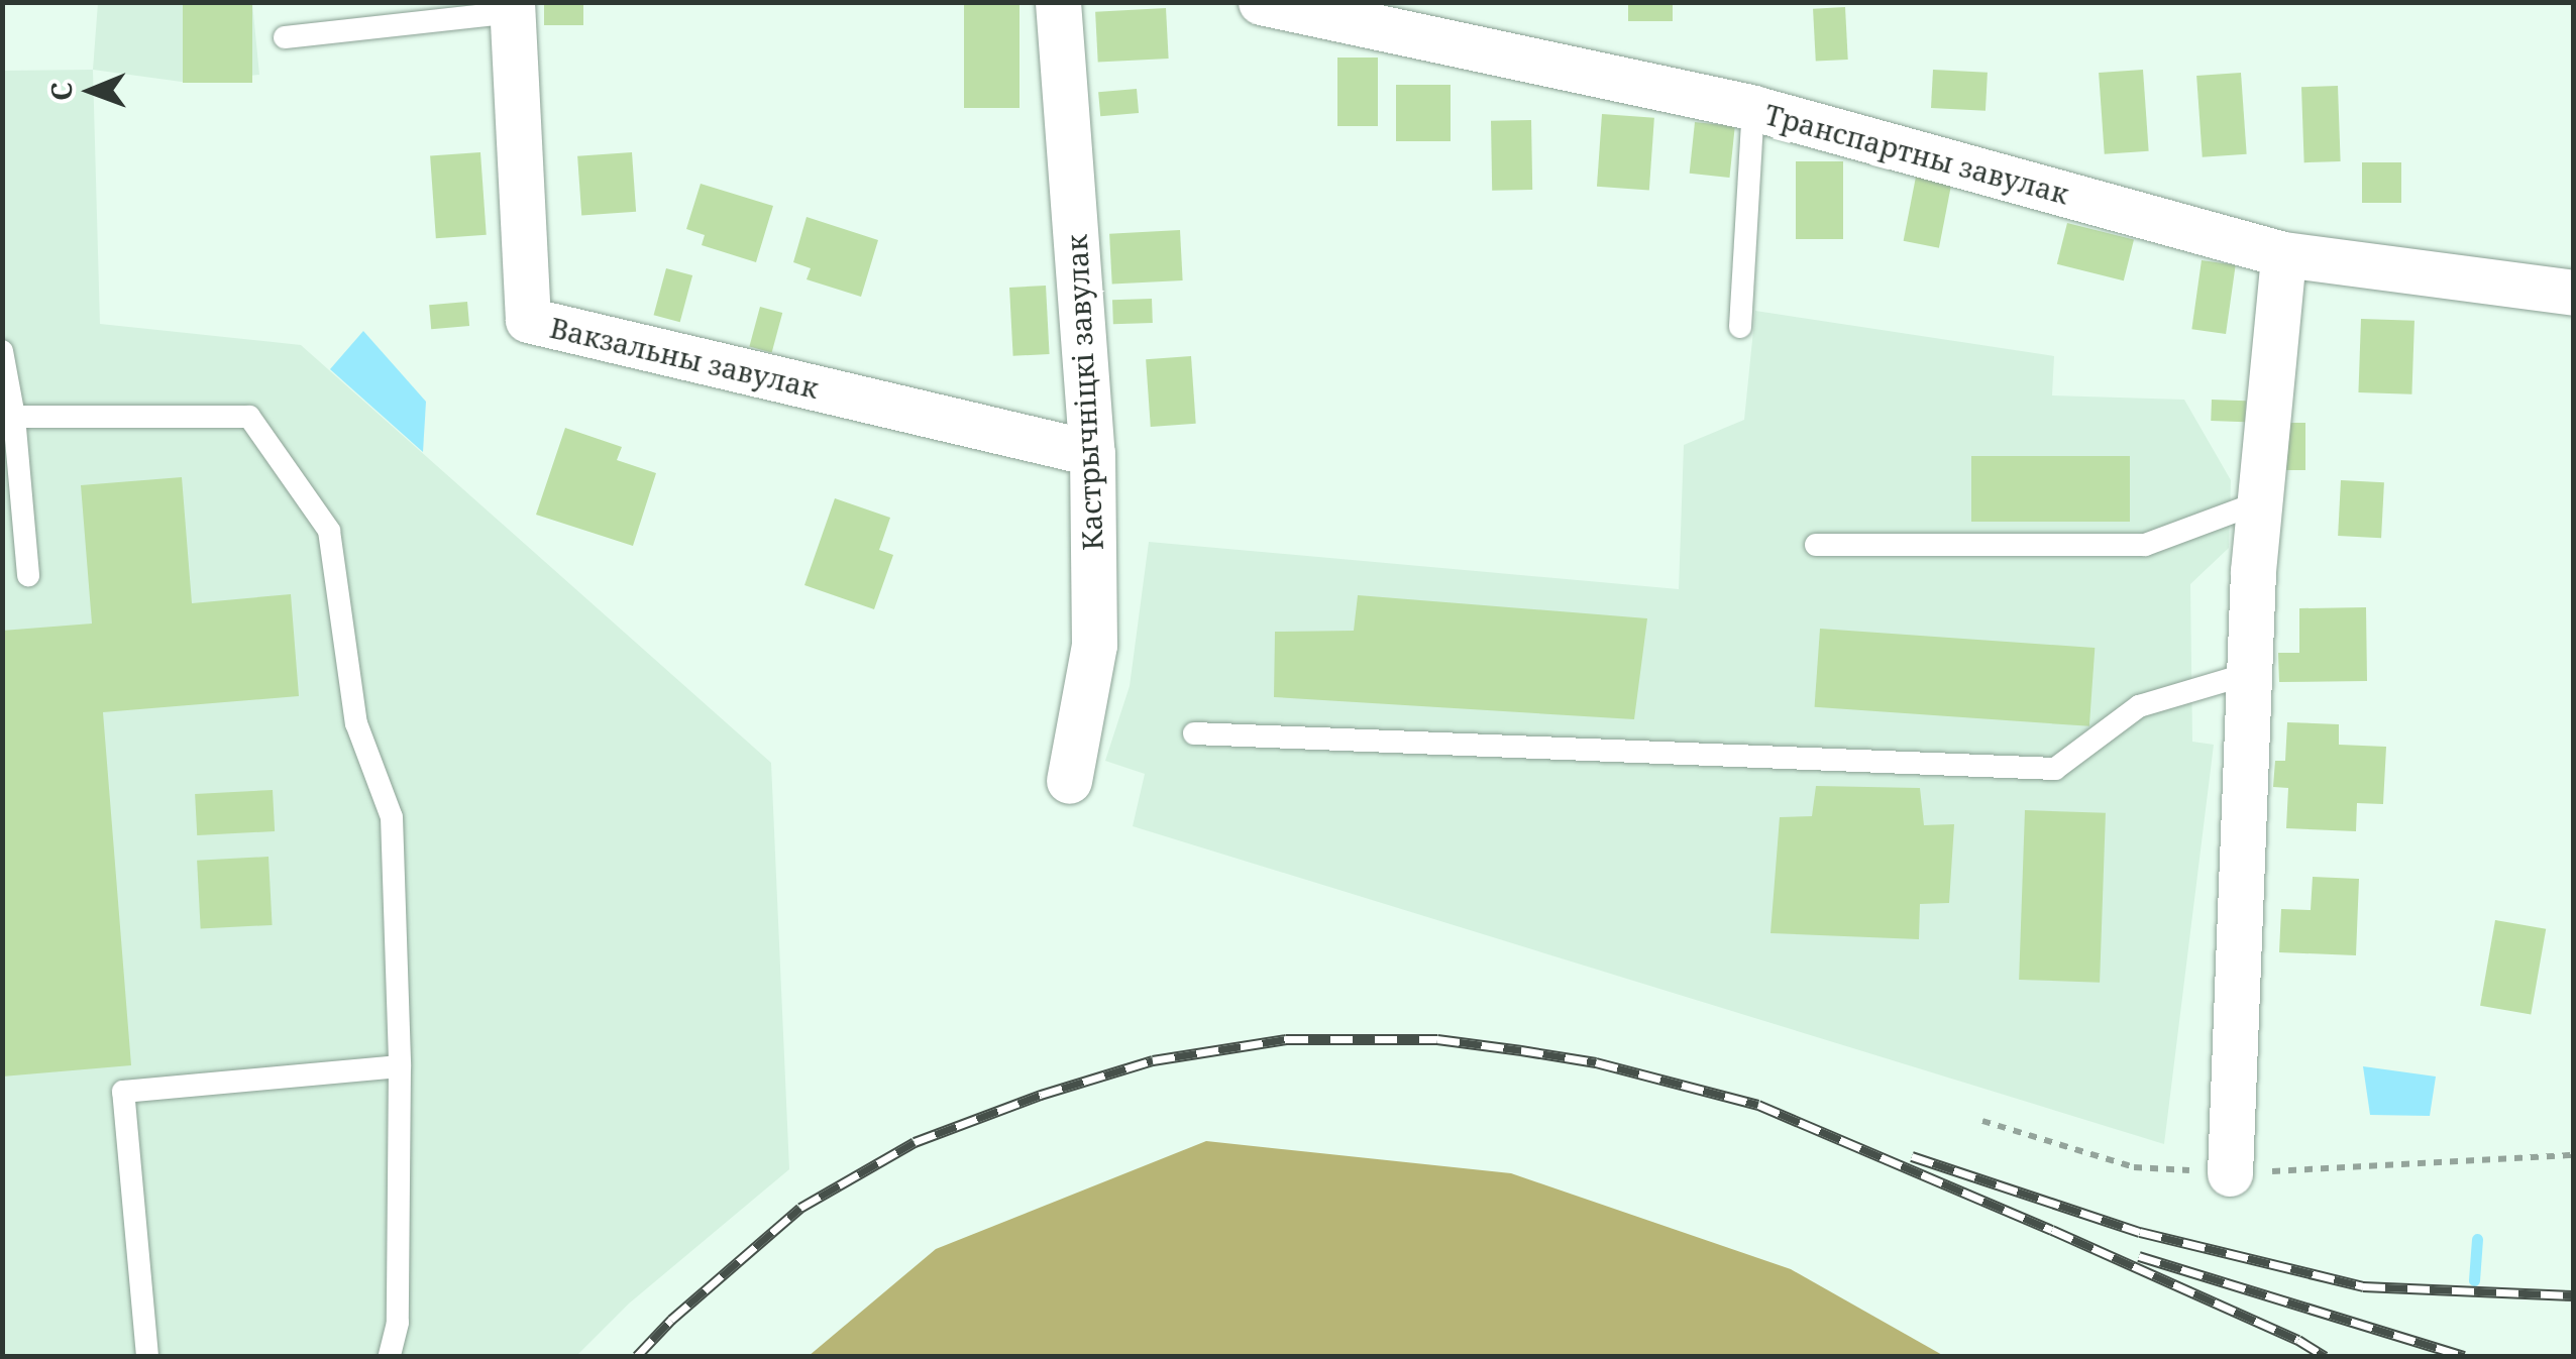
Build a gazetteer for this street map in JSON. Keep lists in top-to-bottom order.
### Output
{
  "streets": {
    "street": ["Транспартны завулак", "Вакзальны завулак", "Кастрычніцкі завулак"]
  },
  "crossings": [
    ["Вакзальны завулак", "Кастрычніцкі завулак"]
  ],
  "north": "left"
}
